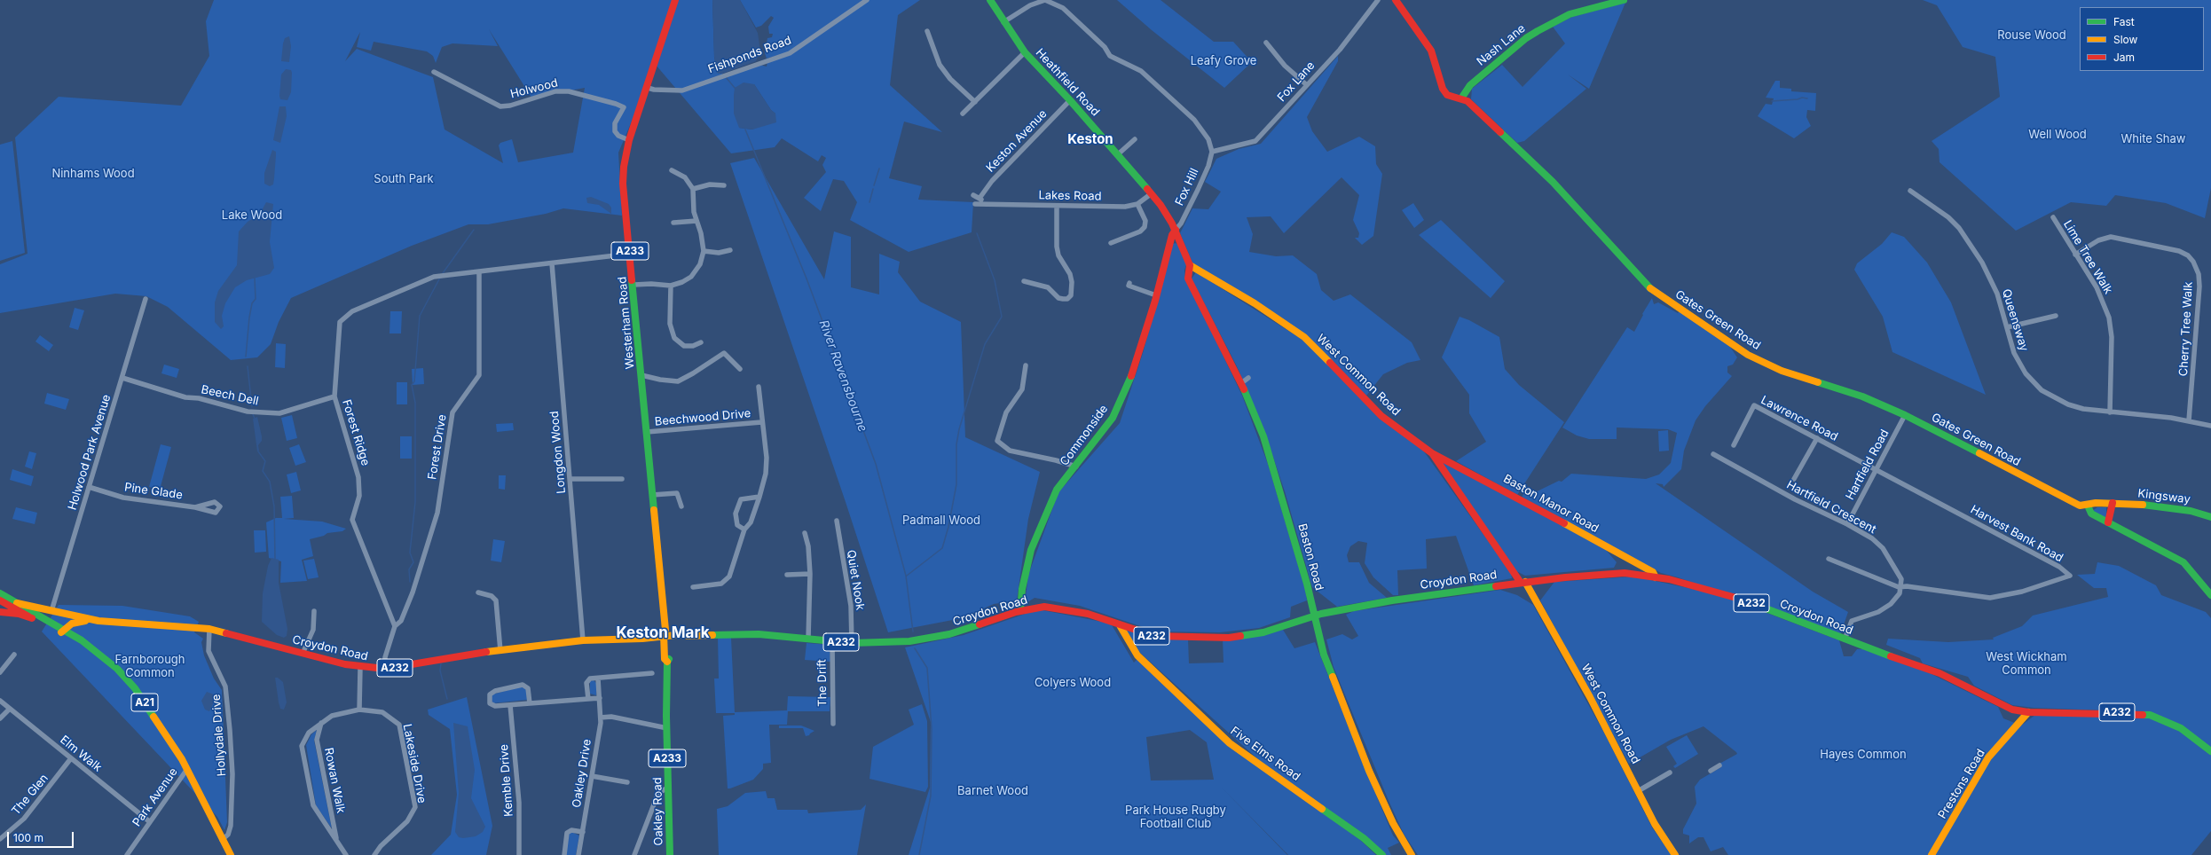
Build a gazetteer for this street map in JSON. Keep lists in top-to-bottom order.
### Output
{
  "streets": {
    "main road": [
      "Nash Lane",
      "Heathfield Road",
      "A233",
      "Gates Green Road",
      "Westerham Road",
      "West Common Road",
      "Commonside",
      "Kingsway",
      "Baston Manor Road",
      "Baston Road",
      "Croydon Road",
      "A232",
      "A21",
      "Five Elms Road",
      "Prestons Road",
      "Oakley Road"
    ],
    "street": [
      "Fishponds Road",
      "Fox Lane",
      "Holwood",
      "Keston Avenue",
      "Fox Hill",
      "Lakes Road",
      "Lime Tree Walk",
      "Queensway",
      "Cherry Tree Walk",
      "Beech Dell",
      "Beechwood Drive",
      "Lawrence Road",
      "Forest Ridge",
      "Forest Drive",
      "Holwood Park Avenue",
      "Longdon Wood",
      "Hartfield Road",
      "Pine Glade",
      "Hartfield Crescent",
      "Harvest Bank Road",
      "Quiet Nook",
      "The Drift",
      "Hollydale Drive",
      "Elm Walk",
      "Lakeside Drive",
      "Oakley Drive",
      "Rowan Walk",
      "Kemble Drive",
      "The Glen",
      "Park Avenue"
    ]
  },
  "crossings": [
    ["Nash Lane", "Gates Green Road"],
    ["Fishponds Road", "Westerham Road"],
    ["Fox Lane", "Fox Hill"],
    ["Heathfield Road", "Keston Avenue"],
    ["Heathfield Road", "Fox Hill"],
    ["Heathfield Road", "Lakes Road"],
    ["Heathfield Road", "West Common Road"],
    ["Heathfield Road", "Commonside"],
    ["Heathfield Road", "Baston Road"],
    ["Holwood", "Westerham Road"],
    ["Fox Hill", "Commonside"],
    ["Lime Tree Walk", "Queensway"],
    ["Lime Tree Walk", "Cherry Tree Walk"],
    ["Gates Green Road", "Hartfield Road"],
    ["Gates Green Road", "Kingsway"],
    ["Queensway", "Cherry Tree Walk"],
    ["Westerham Road", "Beechwood Drive"],
    ["Westerham Road", "Croydon Road"],
    ["Westerham Road", "Oakley Road"],
    ["West Common Road", "Baston Manor Road"],
    ["West Common Road", "Baston Road"],
    ["West Common Road", "Croydon Road"],
    ["Beech Dell", "Forest Ridge"],
    ["Beech Dell", "Holwood Park Avenue"],
    ["Lawrence Road", "Hartfield Road"],
    ["Lawrence Road", "Harvest Bank Road"],
    ["Forest Ridge", "Forest Drive"],
    ["Commonside", "Croydon Road"],
    ["Forest Drive", "Croydon Road"],
    ["Holwood Park Avenue", "Pine Glade"],
    ["Holwood Park Avenue", "Croydon Road"],
    ["Longdon Wood", "Croydon Road"],
    ["Hartfield Road", "Hartfield Crescent"],
    ["Hartfield Road", "Harvest Bank Road"],
    ["Baston Manor Road", "Croydon Road"],
    ["Hartfield Crescent", "Harvest Bank Road"],
    ["Baston Road", "Croydon Road"],
    ["Quiet Nook", "Croydon Road"],
    ["Croydon Road", "A232"],
    ["Croydon Road", "The Drift"],
    ["Croydon Road", "A21"],
    ["Croydon Road", "Hollydale Drive"],
    ["Croydon Road", "Five Elms Road"],
    ["Croydon Road", "Prestons Road"],
    ["Croydon Road", "Oakley Road"],
    ["A232", "A21"],
    ["A21", "Hollydale Drive"],
    ["A21", "Park Avenue"],
    ["Elm Walk", "The Glen"],
    ["Elm Walk", "Park Avenue"],
    ["Lakeside Drive", "Rowan Walk"]
  ],
  "districts": ["Keston", "Keston Mark"],
  "water": ["River Ravensbourne"],
  "parks": [
    "Rouse Wood",
    "Leafy Grove",
    "Well Wood",
    "White Shaw",
    "Ninhams Wood",
    "South Park",
    "Lake Wood",
    "Padmall Wood",
    "West Wickham Common",
    "Farnborough Common",
    "Colyers Wood",
    "Hayes Common",
    "Barnet Wood",
    "Park House Rugby Football Club"
  ],
  "legend": ["Fast", "Slow", "Jam"],
  "scale_bar": "100 m"
}
